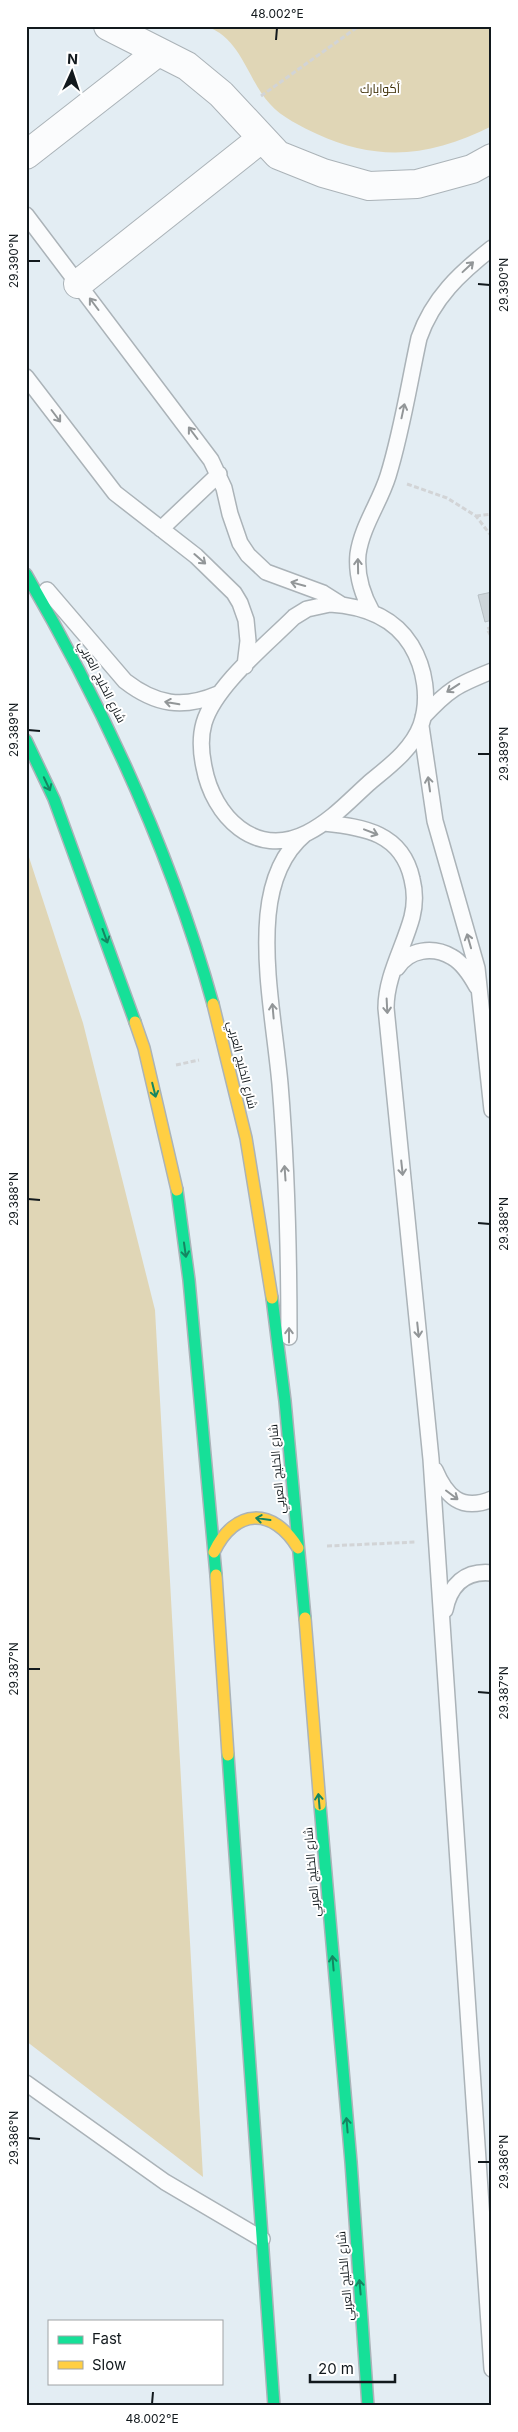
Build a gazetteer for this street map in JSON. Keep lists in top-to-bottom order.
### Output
{
  "streets": {
    "main road": ["شارع الخليج العربي"]
  },
  "parks": ["أكوابارك"],
  "legend": ["Fast", "Slow"],
  "scale_bar": "20 m",
  "north": "top",
  "coordinates": [
    "48.002°E",
    "29.390°N",
    "29.389°N",
    "29.388°N",
    "29.387°N",
    "29.386°N"
  ]
}
